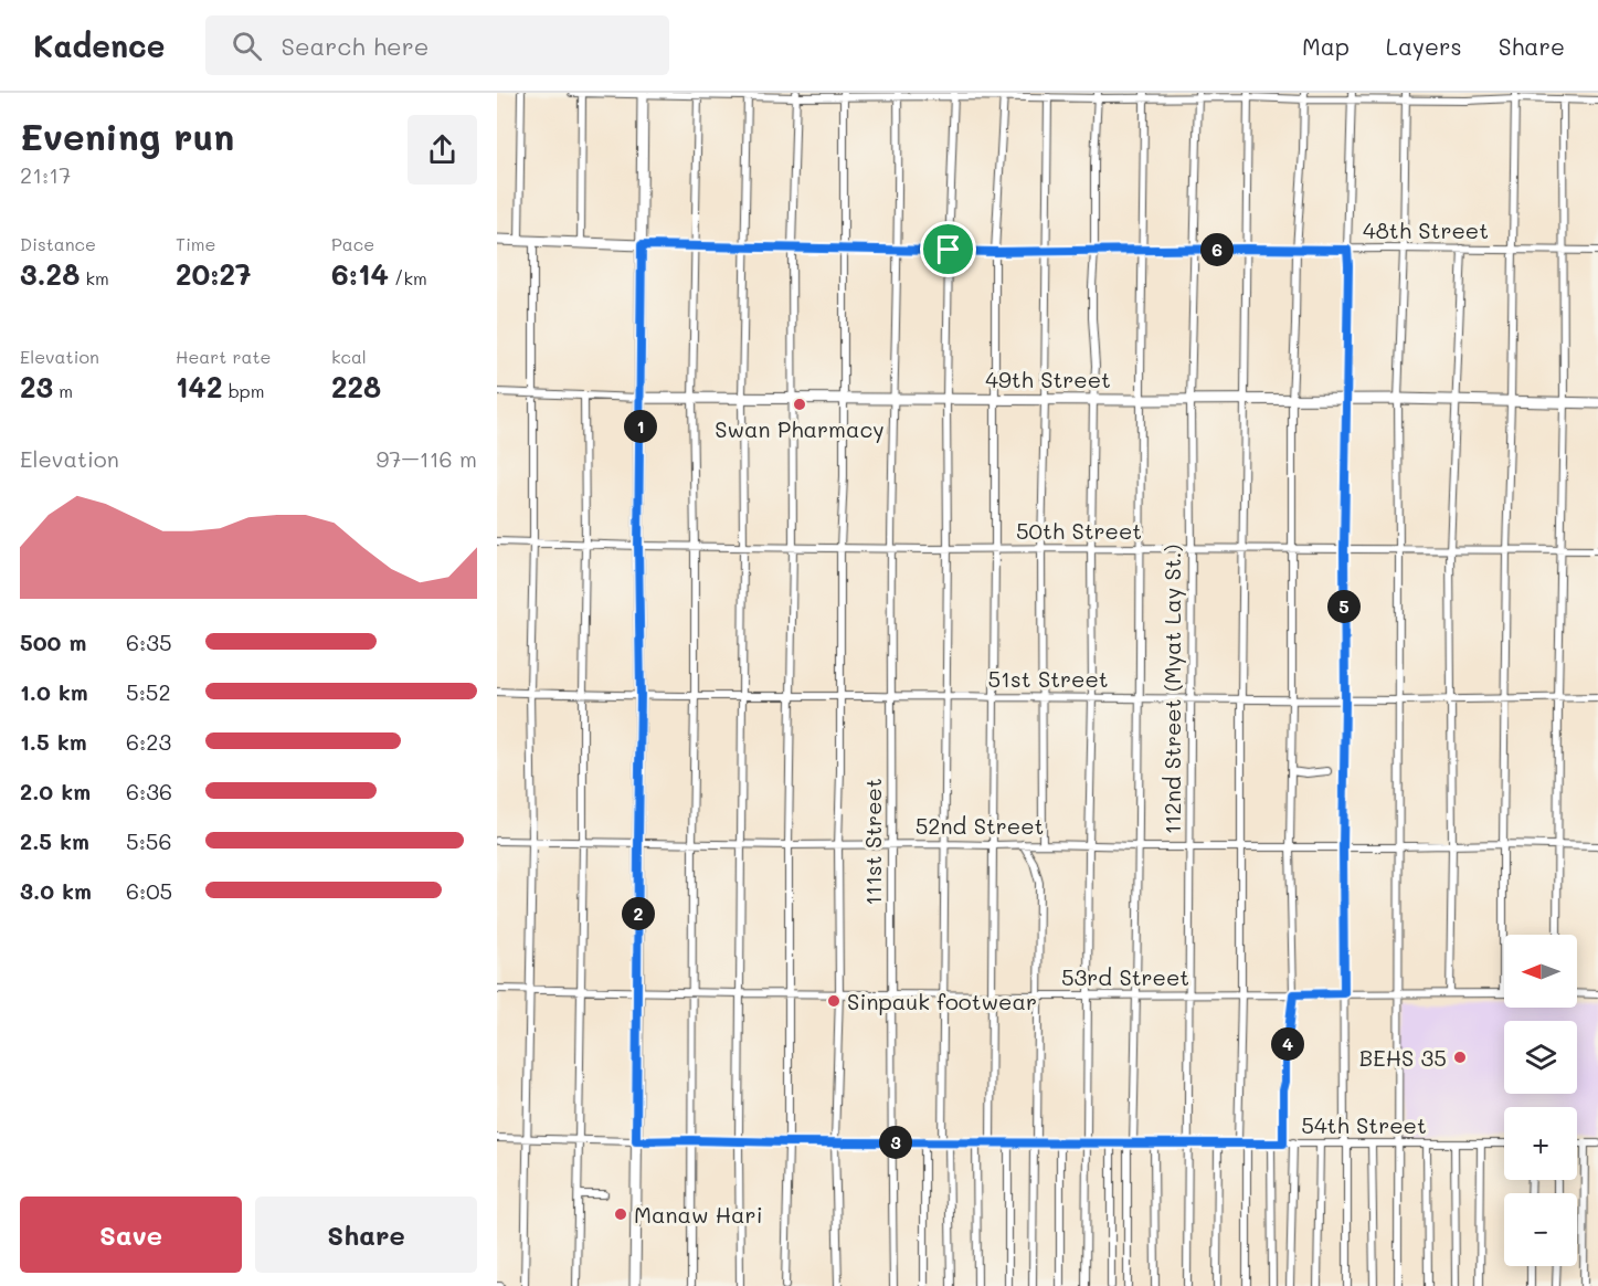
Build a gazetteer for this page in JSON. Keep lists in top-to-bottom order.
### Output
{
  "streets": {
    "main road": ["48th Street", "49th Street"],
    "street": [
      "50th Street",
      "51st Street",
      "112nd Street (Myat Lay St.)",
      "52nd Street",
      "111st Street",
      "53rd Street",
      "54th Street"
    ]
  },
  "crossings": [
    ["48th Street", "112nd Street (Myat Lay St.)"],
    ["48th Street", "111st Street"],
    ["49th Street", "112nd Street (Myat Lay St.)"],
    ["49th Street", "111st Street"],
    ["50th Street", "112nd Street (Myat Lay St.)"],
    ["50th Street", "111st Street"],
    ["51st Street", "112nd Street (Myat Lay St.)"],
    ["51st Street", "111st Street"],
    ["112nd Street (Myat Lay St.)", "52nd Street"],
    ["112nd Street (Myat Lay St.)", "53rd Street"],
    ["112nd Street (Myat Lay St.)", "54th Street"],
    ["52nd Street", "111st Street"],
    ["111st Street", "53rd Street"],
    ["111st Street", "54th Street"]
  ],
  "places": [
    "Swan Pharmacy",
    "Sinpauk footwear",
    "BEHS 35",
    "Manaw Hari"
  ],
  "north": "left",
  "page": {
    "header": "Kadence",
    "search": "Search here",
    "nav": ["Map", "Layers", "Share"],
    "heading": ["Evening run", "21:17"],
    "stats": [
      ["Distance", "3.28 km"],
      ["Time", "20:27"],
      ["Pace", "6:14 /km"],
      ["Elevation", "23 m"],
      ["Heart rate", "142 bpm"],
      ["kcal", "228"]
    ],
    "pins": [
      "6",
      "1",
      "5",
      "2",
      "4",
      "3"
    ],
    "chart": ["Elevation", "97–116 m"],
    "list": [
      {
        "name": "500 m",
        "note": "6:35"
      },
      {
        "name": "1.0 km",
        "note": "5:52"
      },
      {
        "name": "1.5 km",
        "note": "6:23"
      },
      {
        "name": "2.0 km",
        "note": "6:36"
      },
      {
        "name": "2.5 km",
        "note": "5:56"
      },
      {
        "name": "3.0 km",
        "note": "6:05"
      }
    ],
    "map_buttons": ["+", "−"],
    "buttons": ["Save", "Share"]
  }
}
